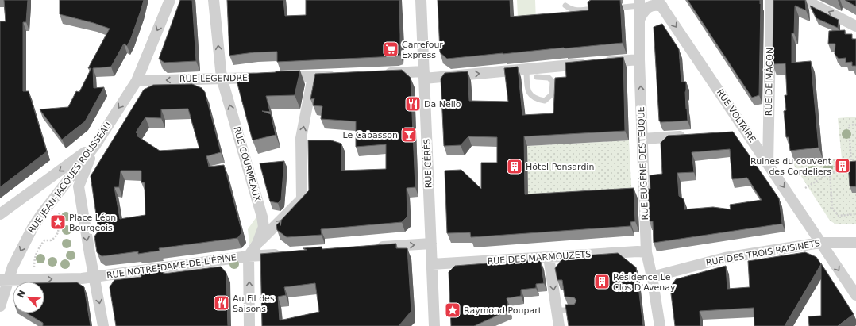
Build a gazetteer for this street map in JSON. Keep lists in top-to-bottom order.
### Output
{
  "streets": {
    "street": [
      "RUE LEGENDRE",
      "RUE DE MÂCON",
      "RUE VOLTAIRE",
      "RUE CÉRÈS",
      "RUE EUGÈNE DESTEUQUE",
      "RUE COURMEAUX",
      "RUE JEAN-JACQUES ROUSSEAU",
      "RUE DES TROIS RAISINETS",
      "RUE DES MARMOUZETS",
      "RUE NOTRE-DAME-DE-L'ÉPINE"
    ]
  },
  "crossings": [
    ["RUE LEGENDRE", "RUE COURMEAUX"],
    ["RUE LEGENDRE", "RUE JEAN-JACQUES ROUSSEAU"],
    ["RUE DE MÂCON", "RUE VOLTAIRE"],
    ["RUE VOLTAIRE", "RUE DES TROIS RAISINETS"],
    ["RUE CÉRÈS", "RUE DES MARMOUZETS"],
    ["RUE EUGÈNE DESTEUQUE", "RUE DES TROIS RAISINETS"],
    ["RUE EUGÈNE DESTEUQUE", "RUE DES MARMOUZETS"],
    ["RUE COURMEAUX", "RUE NOTRE-DAME-DE-L'ÉPINE"]
  ],
  "one_way": ["RUE LEGENDRE", "RUE VOLTAIRE", "RUE COURMEAUX"],
  "places": {
    "supermarket": ["Carrefour Express"],
    "restaurant": ["Da Nello", "Au Fil des Saisons"],
    "bar": ["Le Cabasson"],
    "building": ["Ruines du couvent des Cordeliers", "Hôtel Ponsardin", "Résidence Le Clos D'Avenay"],
    "place": ["Place Léon Bourgeois", "Raymond Poupart"]
  },
  "north": "top left"
}
